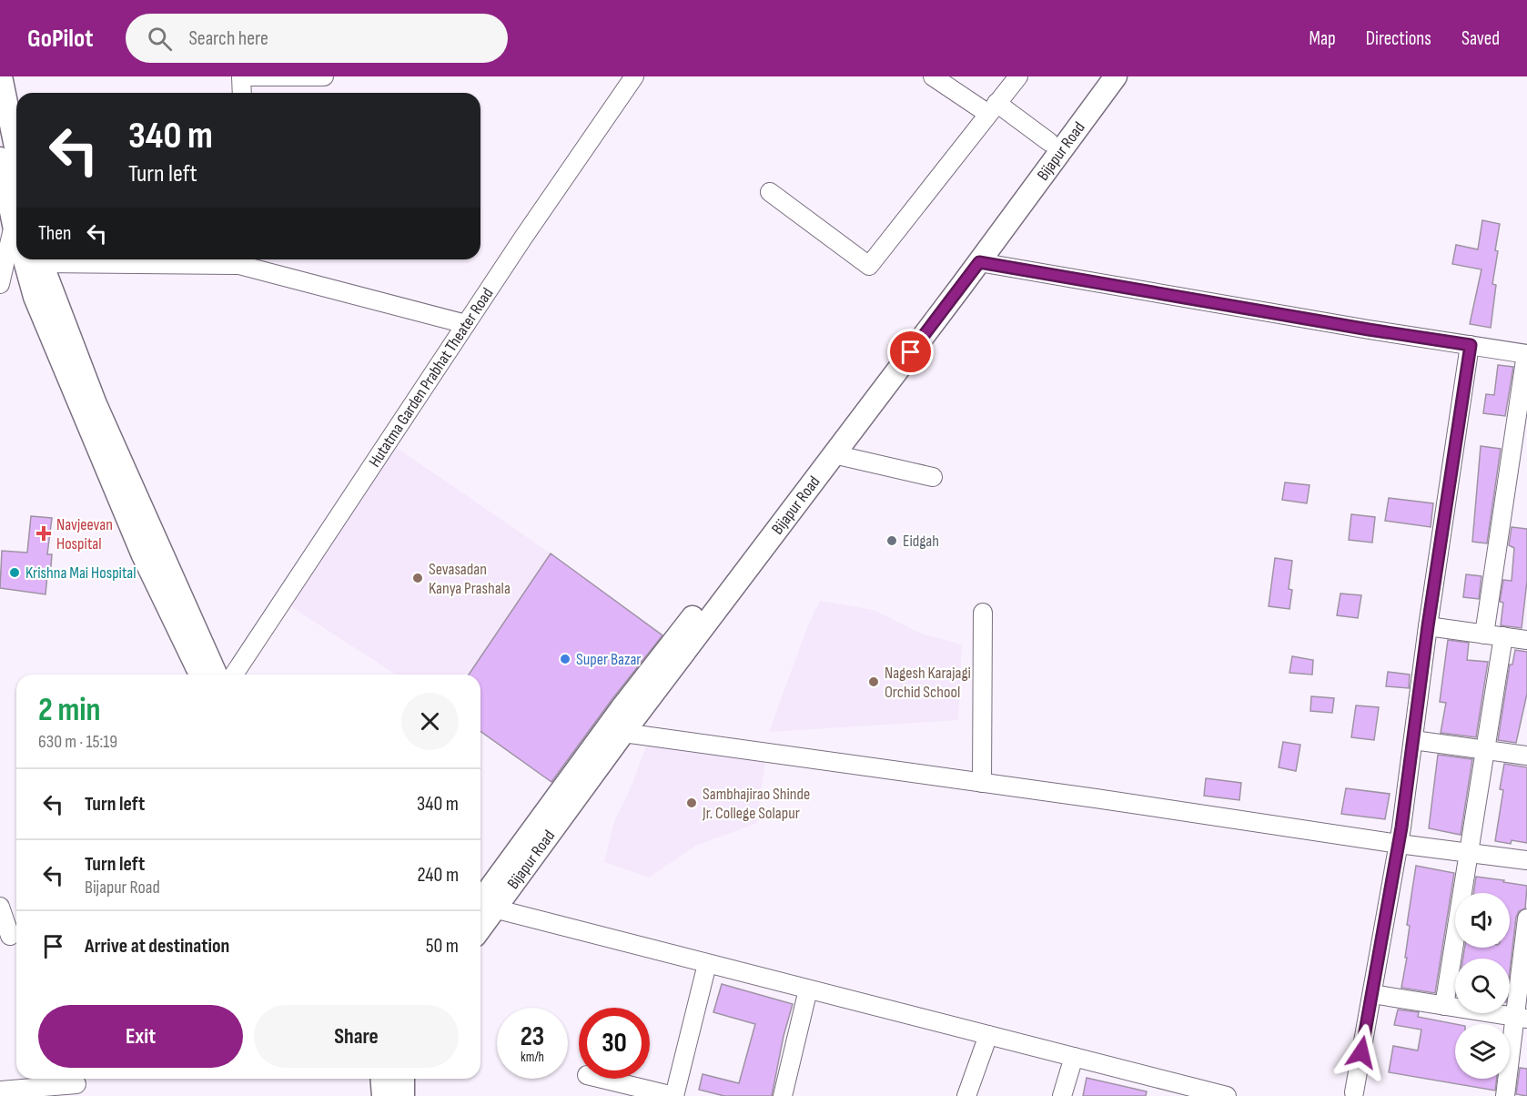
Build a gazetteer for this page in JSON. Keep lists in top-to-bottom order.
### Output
{
  "streets": {
    "main road": ["Bijapur Road"],
    "street": ["Hutatma Garden Prabhat Theater Road"]
  },
  "places": {
    "health": ["Navjeevan Hospital"],
    "other": [
      "Eidgah",
      "Krishna Mai Hospital",
      "Sevasadan Kanya Prashala",
      "Super Bazar",
      "Nagesh Karajagi Orchid School",
      "Sambhajirao Shinde Jr. College Solapur"
    ]
  },
  "page": {
    "header": "GoPilot",
    "search": "Search here",
    "nav": ["Map", "Directions", "Saved"],
    "turn": ["340 m", "Turn left"],
    "then": "Then",
    "heading": ["2 min", "630 m · 15:19"],
    "list": [
      {
        "name": "Turn left",
        "value": "340 m"
      },
      {
        "name": "Turn left",
        "note": "Bijapur Road",
        "value": "240 m"
      },
      {
        "name": "Arrive at destination",
        "value": "50 m"
      }
    ],
    "buttons": ["Exit", "Share"],
    "speed": "23 km/h",
    "limit": "30"
  }
}
